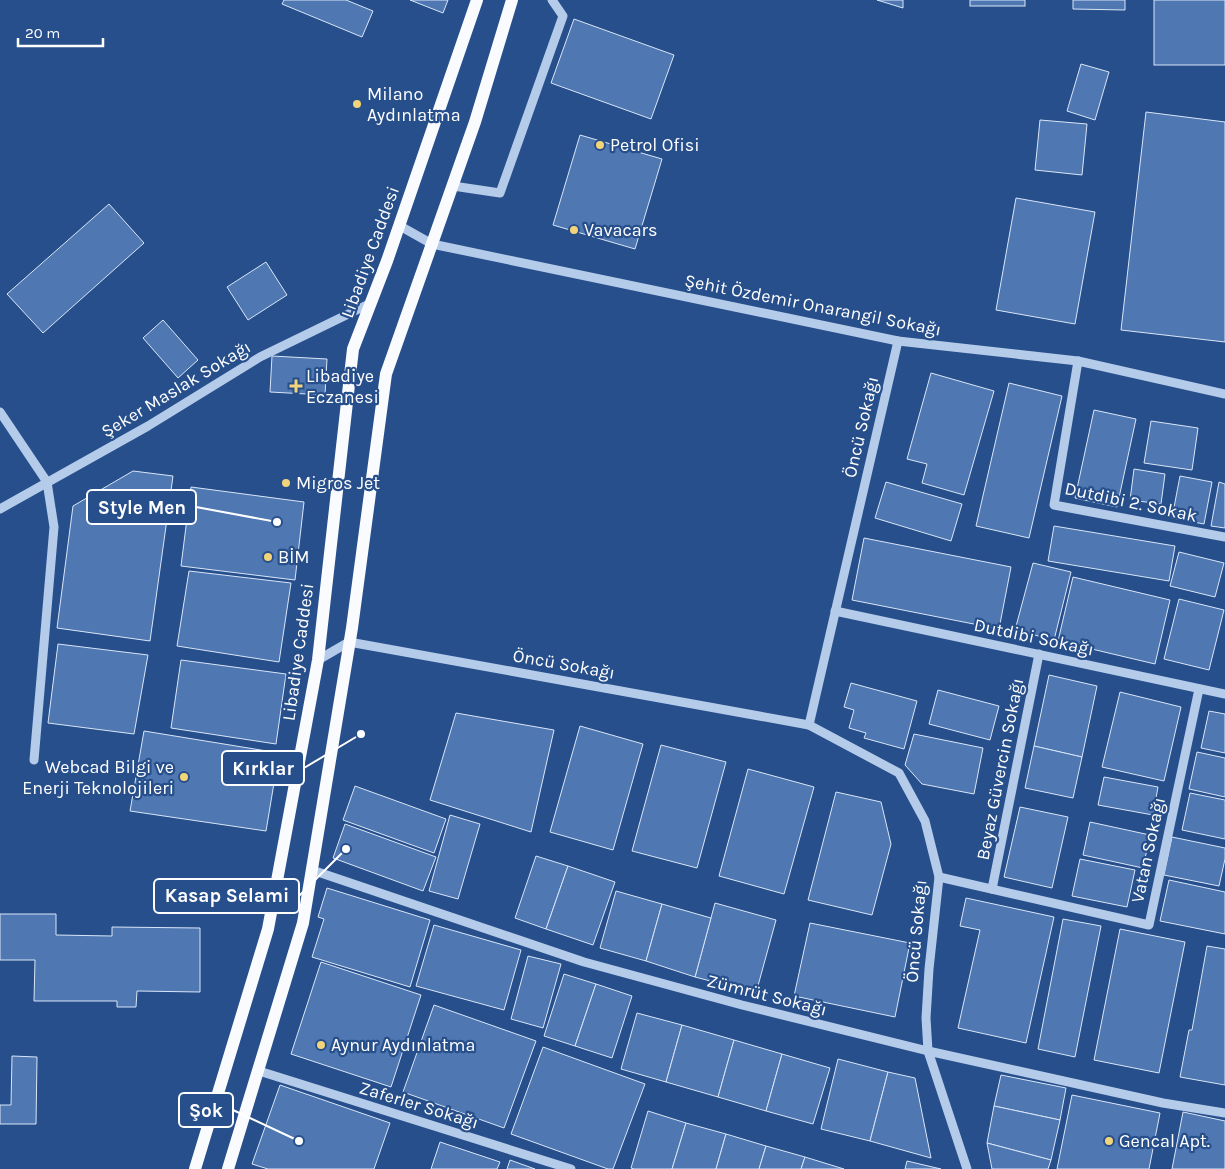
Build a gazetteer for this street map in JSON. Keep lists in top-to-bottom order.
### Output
{
  "streets": {
    "main road": ["Libadiye Caddesi"],
    "street": [
      "Şehit Özdemir Onarangil Sokağı",
      "Şeker Maslak Sokağı",
      "Öncü Sokağı",
      "Dutdibi 2. Sokak",
      "Dutdibi Sokağı",
      "Beyaz Güvercin Sokağı",
      "Vatan Sokağı",
      "Zümrüt Sokağı",
      "Zaferler Sokağı"
    ]
  },
  "crossings": [
    ["Libadiye Caddesi", "Şehit Özdemir Onarangil Sokağı"],
    ["Libadiye Caddesi", "Şeker Maslak Sokağı"],
    ["Şehit Özdemir Onarangil Sokağı", "Öncü Sokağı"],
    ["Şehit Özdemir Onarangil Sokağı", "Dutdibi 2. Sokak"],
    ["Öncü Sokağı", "Dutdibi Sokağı"],
    ["Öncü Sokağı", "Vatan Sokağı"],
    ["Öncü Sokağı", "Zümrüt Sokağı"],
    ["Dutdibi Sokağı", "Beyaz Güvercin Sokağı"],
    ["Dutdibi Sokağı", "Vatan Sokağı"],
    ["Beyaz Güvercin Sokağı", "Vatan Sokağı"]
  ],
  "places": {
    "other": [
      "Milano Aydınlatma",
      "Petrol Ofisi",
      "Vavacars",
      "Migros Jet",
      "Style Men",
      "BİM",
      "Kırklar",
      "Webcad Bilgi ve Enerji Teknolojileri",
      "Kasap Selami",
      "Aynur Aydınlatma",
      "Şok",
      "Gencal Apt."
    ],
    "health": ["Libadiye Eczanesi"]
  },
  "scale_bar": "20 m"
}
